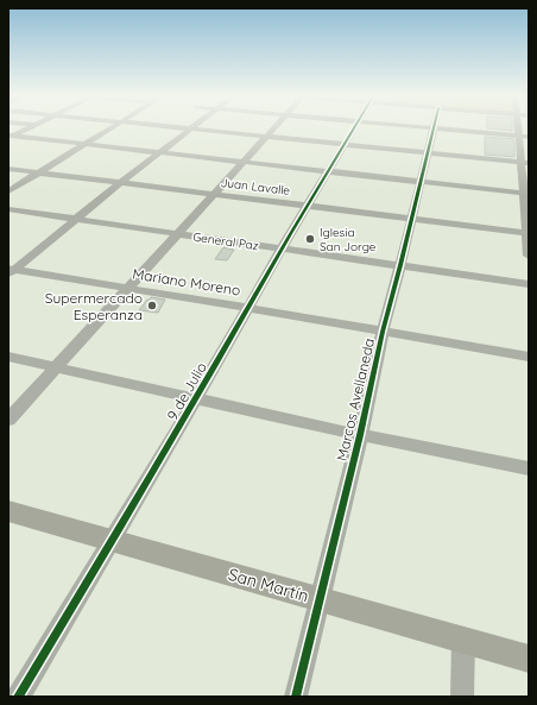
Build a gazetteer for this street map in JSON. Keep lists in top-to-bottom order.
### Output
{
  "streets": {
    "main road": ["San Martín"],
    "street": [
      "Juan Lavalle",
      "General Paz",
      "Mariano Moreno",
      "9 de Julio",
      "Marcos Avellaneda"
    ]
  },
  "crossings": [
    ["Juan Lavalle", "9 de Julio"],
    ["Juan Lavalle", "Marcos Avellaneda"],
    ["General Paz", "9 de Julio"],
    ["General Paz", "Marcos Avellaneda"],
    ["Mariano Moreno", "9 de Julio"],
    ["Mariano Moreno", "Marcos Avellaneda"],
    ["9 de Julio", "San Martín"],
    ["Marcos Avellaneda", "San Martín"]
  ],
  "places": ["Iglesia San Jorge", "Supermercado Esperanza"]
}
